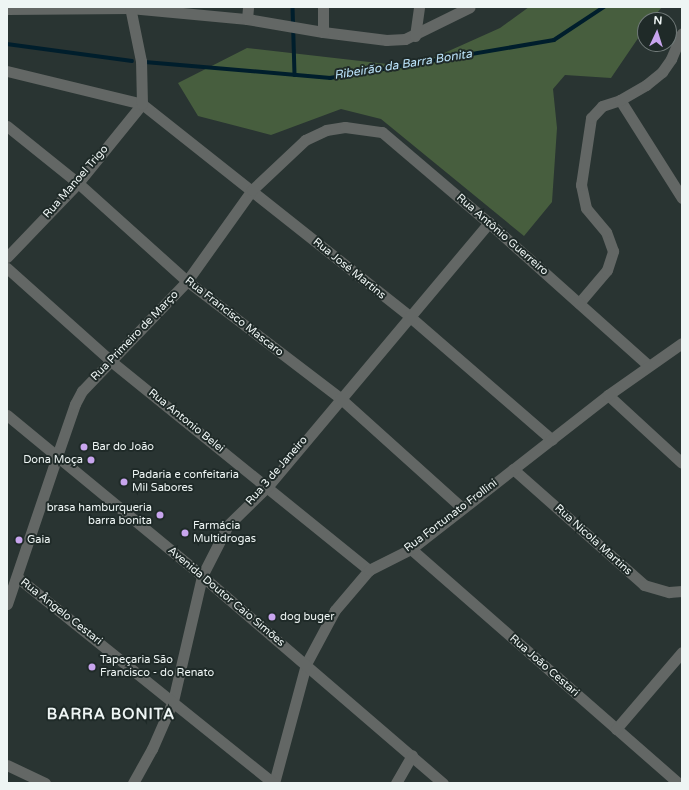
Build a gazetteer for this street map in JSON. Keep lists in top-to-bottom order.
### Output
{
  "streets": {
    "street": [
      "Rua Manoel Trigo",
      "Rua Antônio Guerreiro",
      "Rua José Martins",
      "Rua Francisco Mascaro",
      "Rua Primeiro de Março",
      "Rua Antonio Belei",
      "Rua 3 de Janeiro",
      "Rua Fortunato Frollini",
      "Rua Nicola Martins",
      "Avenida Doutor Caio Simões",
      "Rua Ângelo Cestari",
      "Rua João Cestari"
    ]
  },
  "crossings": [
    ["Rua Manoel Trigo", "Rua José Martins"],
    ["Rua Manoel Trigo", "Rua Francisco Mascaro"],
    ["Rua Antônio Guerreiro", "Rua Primeiro de Março"],
    ["Rua Antônio Guerreiro", "Rua 3 de Janeiro"],
    ["Rua Antônio Guerreiro", "Rua Fortunato Frollini"],
    ["Rua José Martins", "Rua Primeiro de Março"],
    ["Rua José Martins", "Rua 3 de Janeiro"],
    ["Rua José Martins", "Rua Fortunato Frollini"],
    ["Rua Francisco Mascaro", "Rua Primeiro de Março"],
    ["Rua Francisco Mascaro", "Rua 3 de Janeiro"],
    ["Rua Francisco Mascaro", "Rua Fortunato Frollini"],
    ["Rua Primeiro de Março", "Rua Antonio Belei"],
    ["Rua Primeiro de Março", "Avenida Doutor Caio Simões"],
    ["Rua Primeiro de Março", "Rua Ângelo Cestari"],
    ["Rua Antonio Belei", "Rua 3 de Janeiro"],
    ["Rua Antonio Belei", "Rua Fortunato Frollini"],
    ["Rua 3 de Janeiro", "Avenida Doutor Caio Simões"],
    ["Rua 3 de Janeiro", "Rua Ângelo Cestari"],
    ["Rua Fortunato Frollini", "Rua Nicola Martins"],
    ["Rua Fortunato Frollini", "Avenida Doutor Caio Simões"],
    ["Rua Fortunato Frollini", "Rua Ângelo Cestari"],
    ["Rua Fortunato Frollini", "Rua João Cestari"]
  ],
  "districts": ["BARRA BONITA"],
  "water": ["Ribeirão da Barra Bonita"],
  "places": [
    "Bar do João",
    "Dona Moça",
    "Padaria e confeitaria Mil Sabores",
    "brasa hamburqueria barra bonita",
    "Farmácia Multidrogas",
    "Gaia",
    "dog buger",
    "Tapeçaria São Francisco - do Renato"
  ],
  "north": "top"
}
